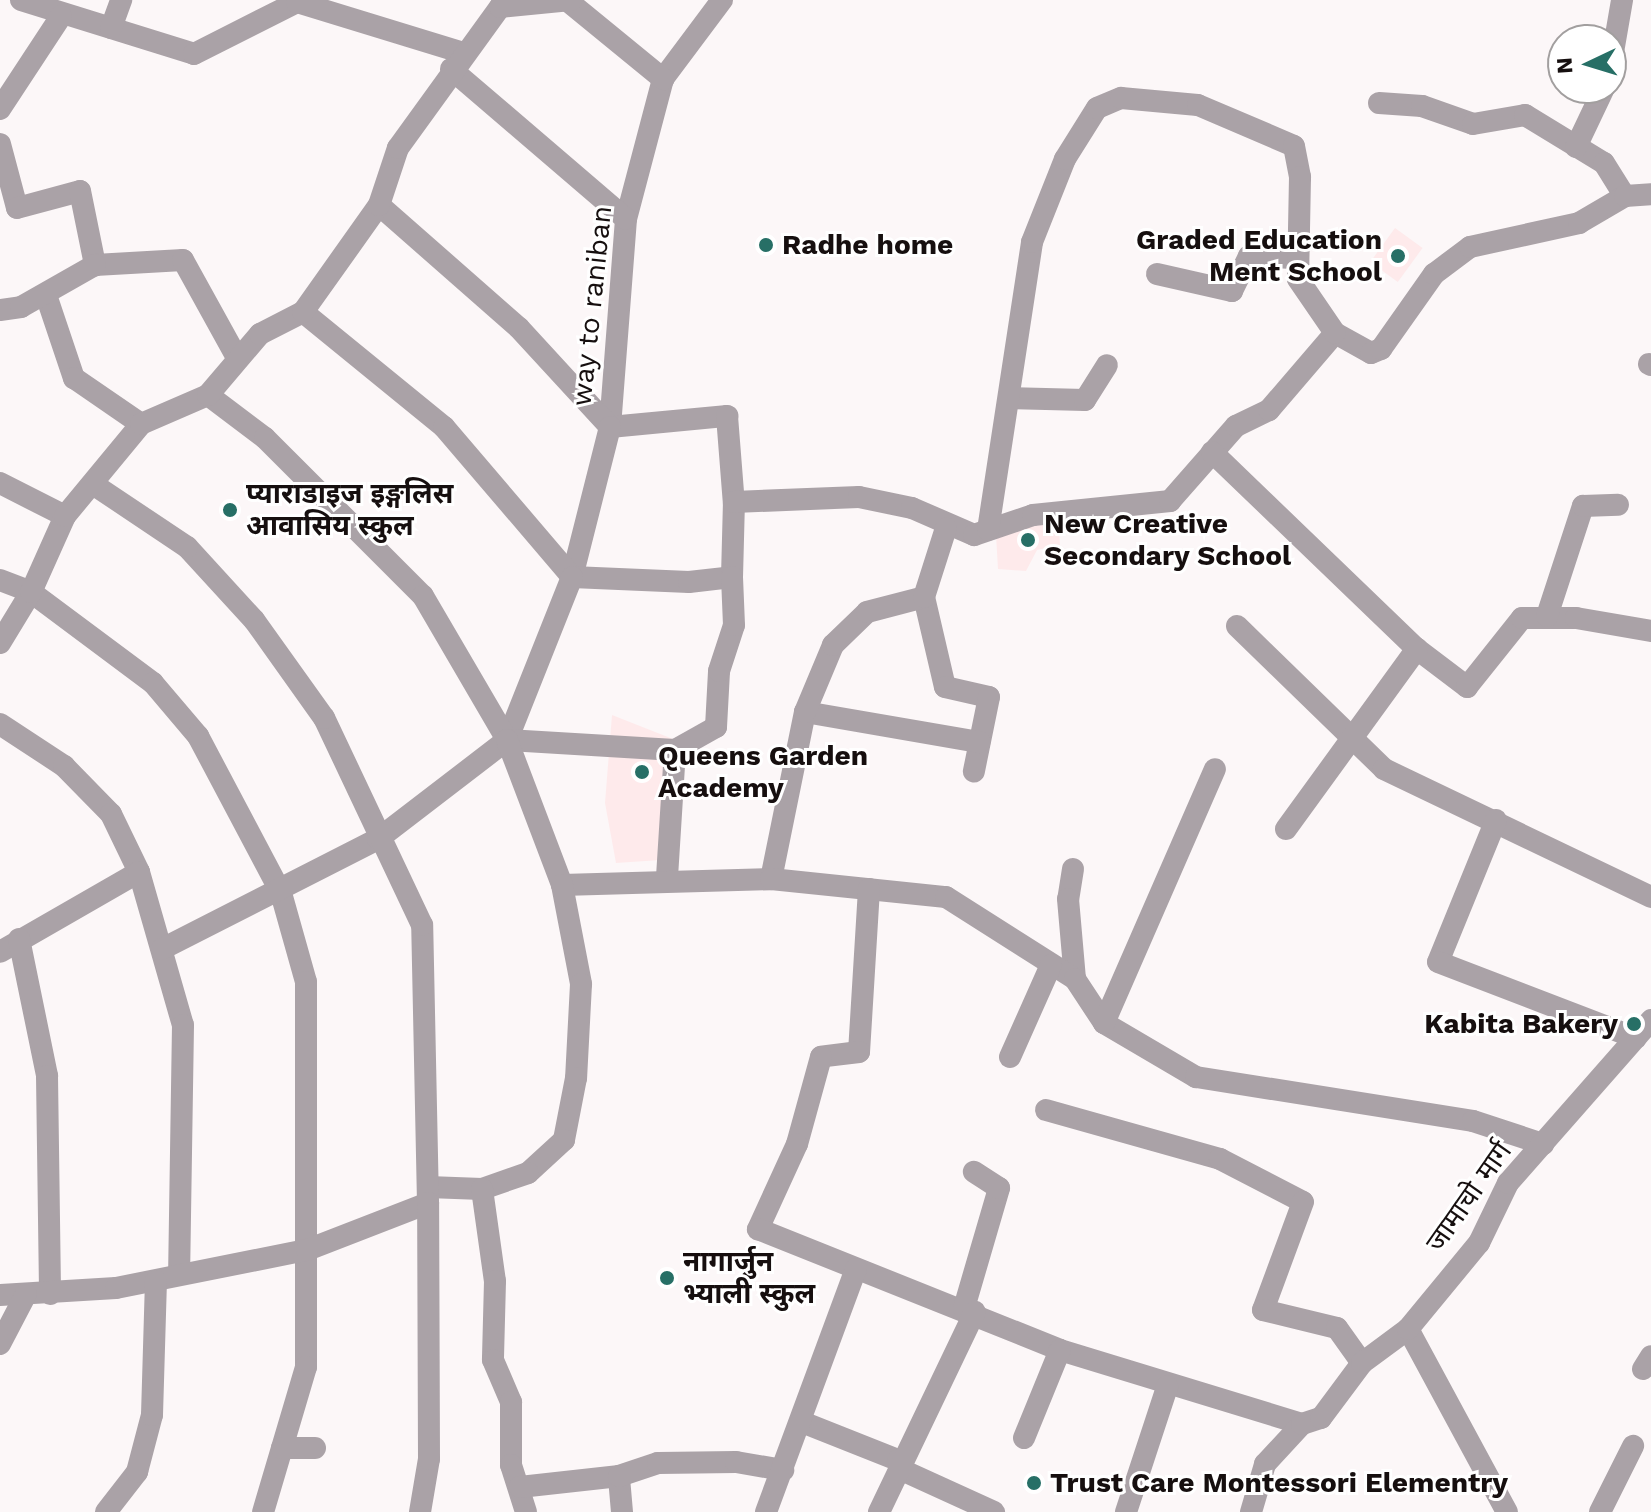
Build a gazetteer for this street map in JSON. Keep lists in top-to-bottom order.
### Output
{
  "streets": {
    "street": ["way to raniban", "जामाचो मार्ग"]
  },
  "places": [
    "Radhe home",
    "Graded Education Ment School",
    "प्याराडाइज इङ्गलिस आवासिय स्कुल",
    "New Creative Secondary School",
    "Queens Garden Academy",
    "Kabita Bakery",
    "नागार्जुन भ्याली स्कुल",
    "Trust Care Montessori Elementry"
  ],
  "north": "left"
}
